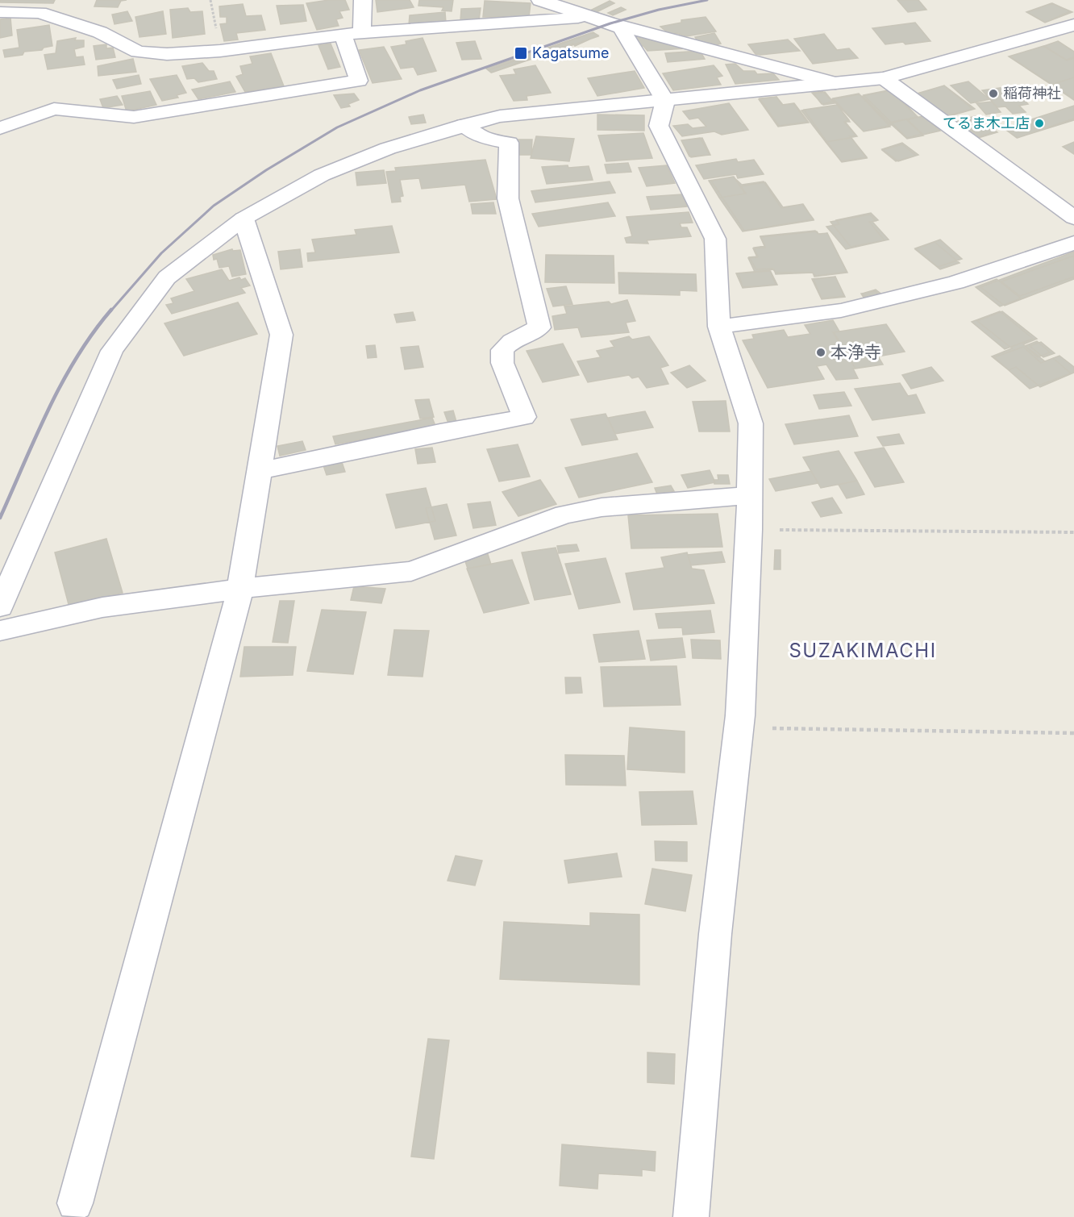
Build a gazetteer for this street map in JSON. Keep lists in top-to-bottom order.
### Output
{
  "districts": ["SUZAKIMACHI"],
  "places": {
    "transit": ["Kagatsume"],
    "other": ["稲荷神社", "てるま木工店", "本浄寺"]
  }
}
